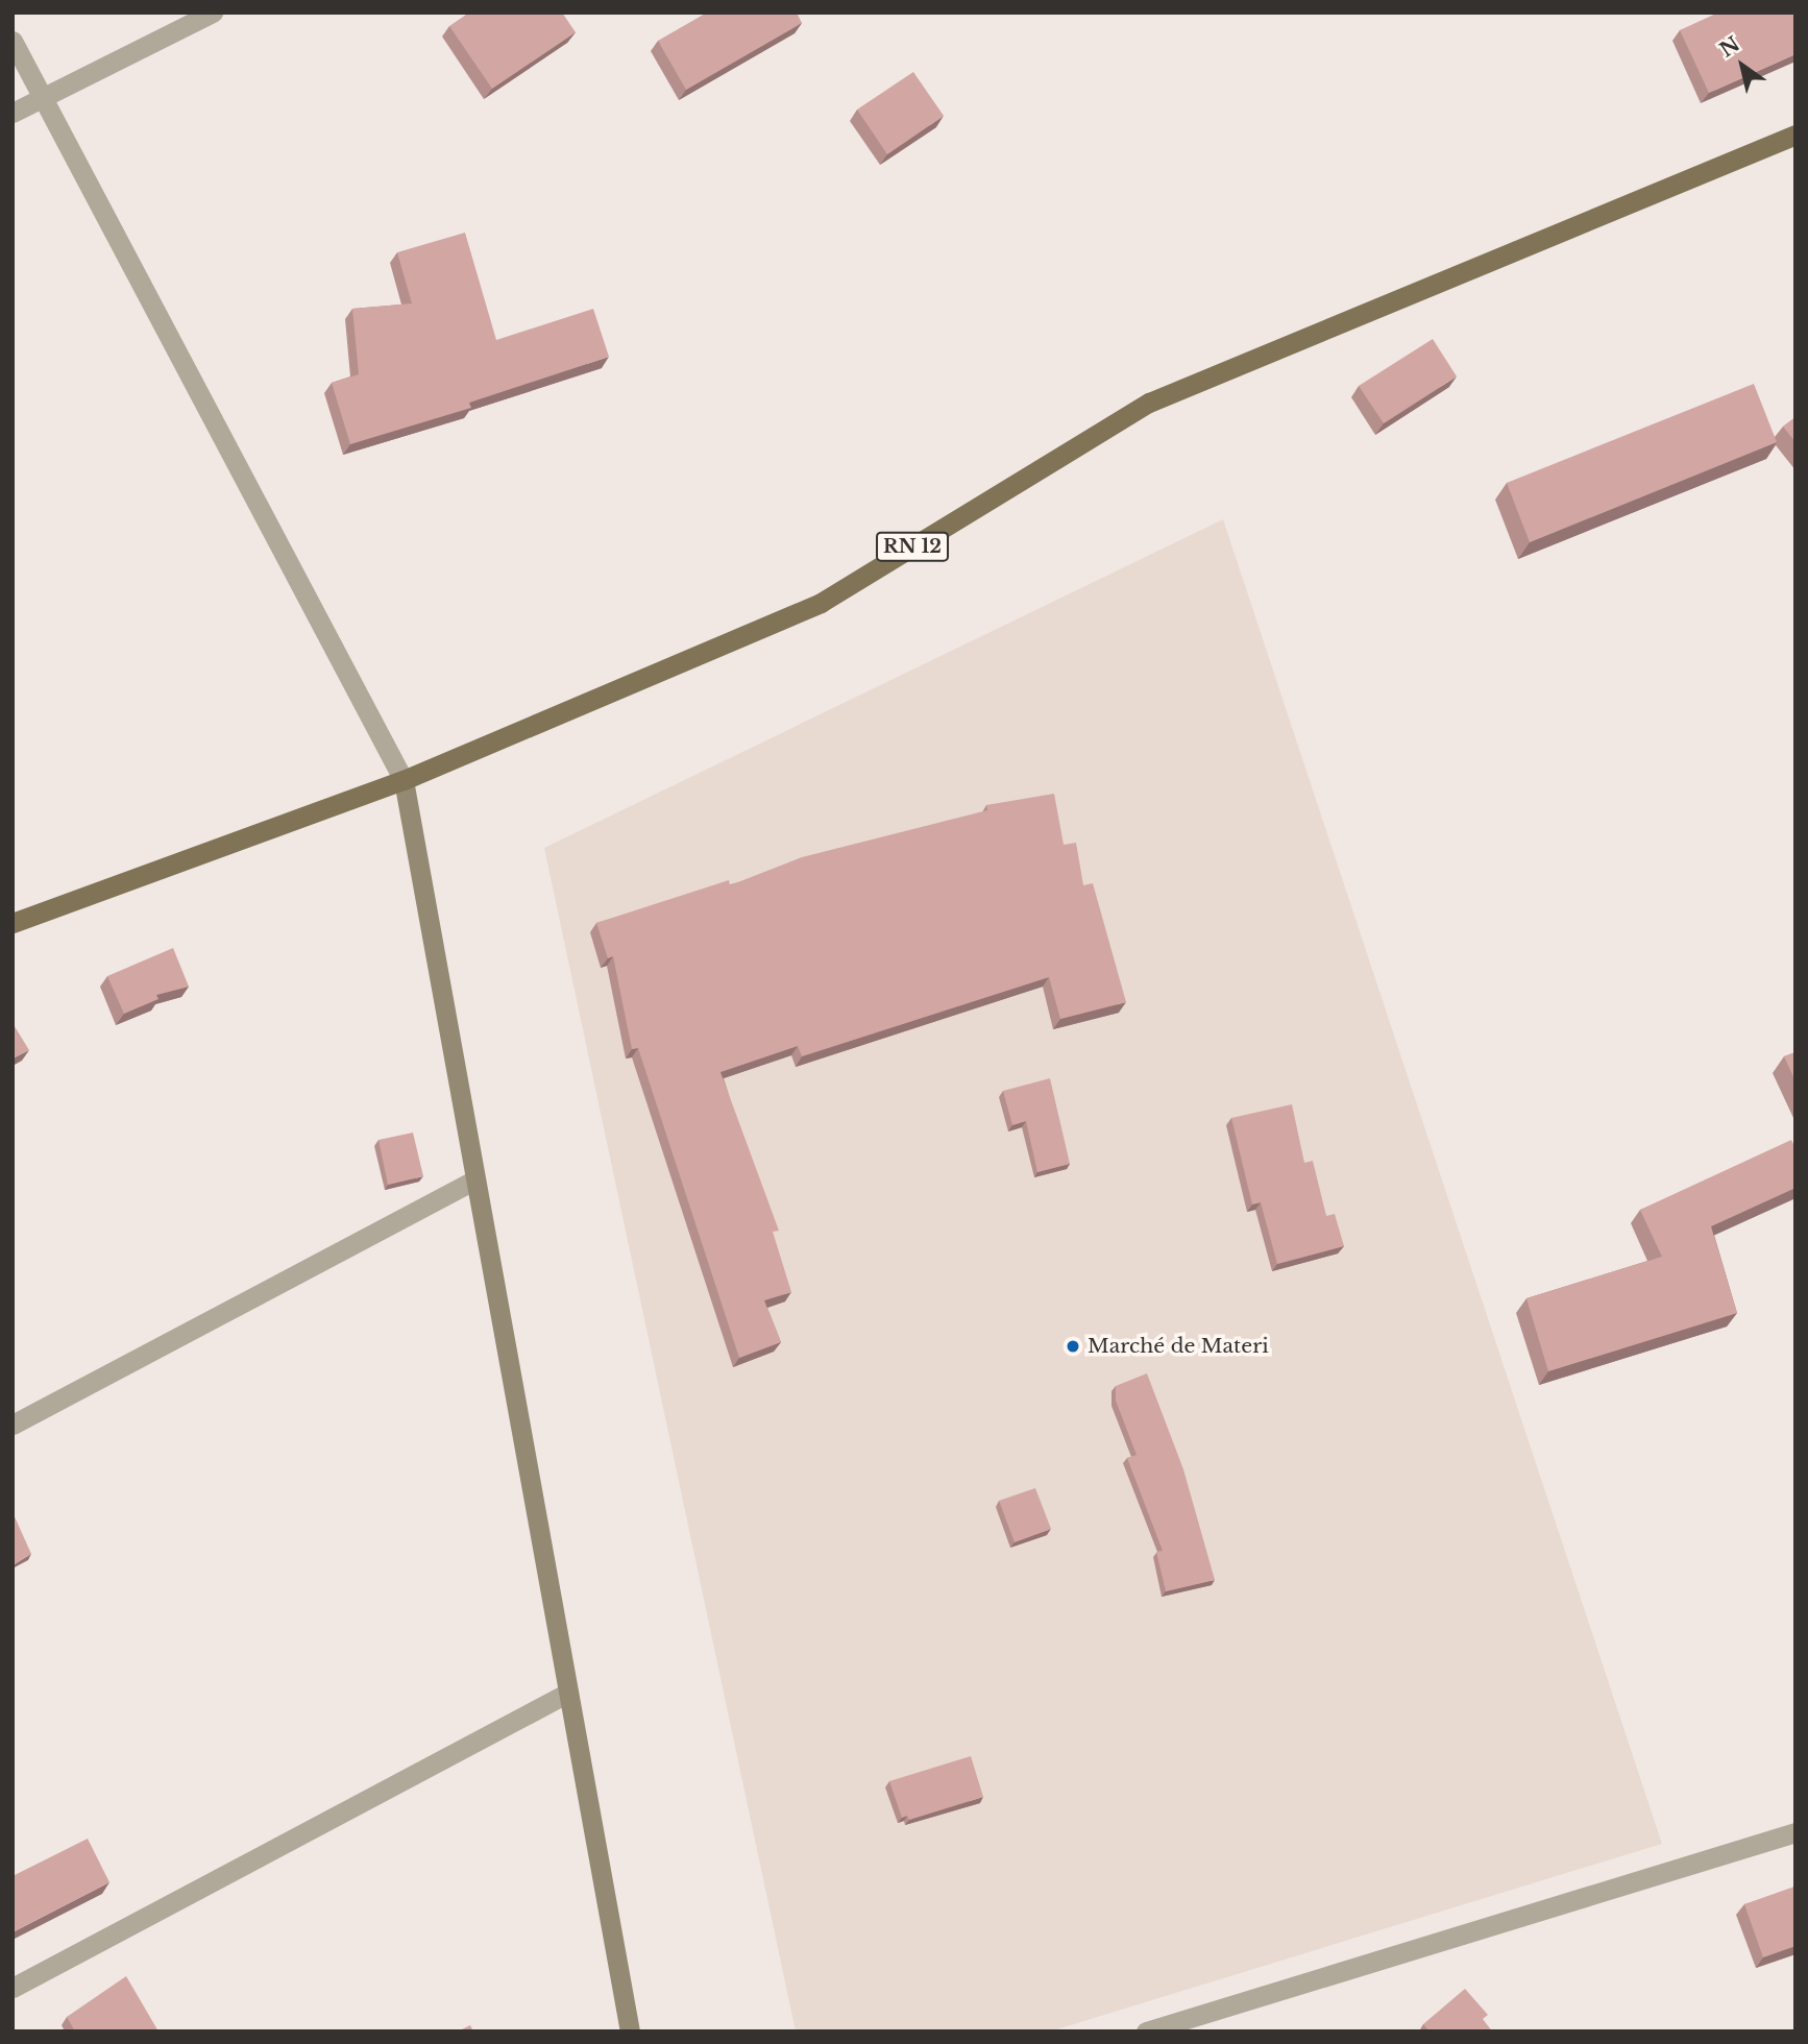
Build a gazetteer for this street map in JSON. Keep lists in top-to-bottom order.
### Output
{
  "streets": {
    "main road": ["RN 12"]
  },
  "places": ["Marché de Materi"],
  "north": "top left"
}
